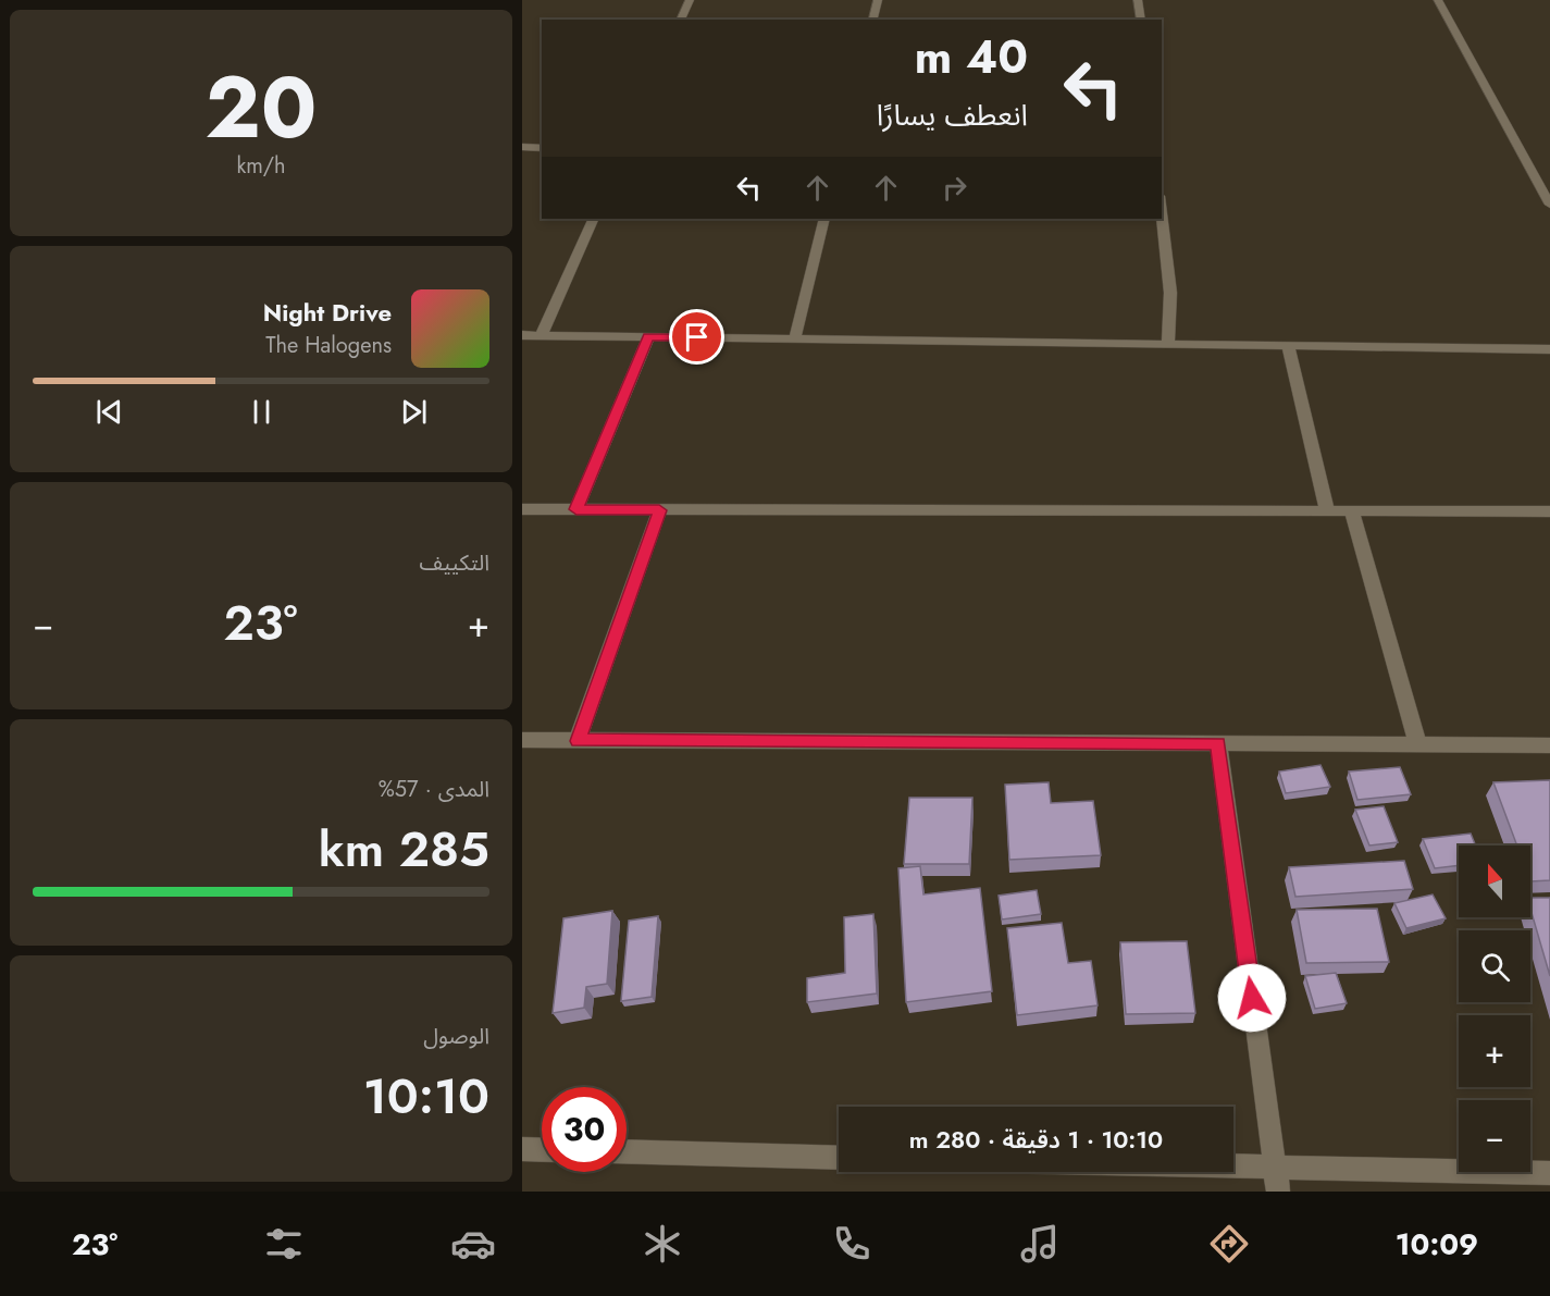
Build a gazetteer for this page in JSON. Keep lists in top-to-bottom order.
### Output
{
  "north": "top",
  "page": {
    "tile": [
      ["20", "km/h"],
      "التكييف",
      ["المدى · 57%", "285 km"],
      ["الوصول", "10:10"]
    ],
    "turn": ["40 m", "انعطف يسارًا"],
    "song": ["Night Drive", "The Halogens"],
    "heat": ["−", "23°", "+"],
    "map_buttons": ["+", "−"],
    "limit": "30",
    "trip": "10:10 · 1 دقيقة · 280 m",
    "tabs": ["10:09", "23°"]
  }
}
